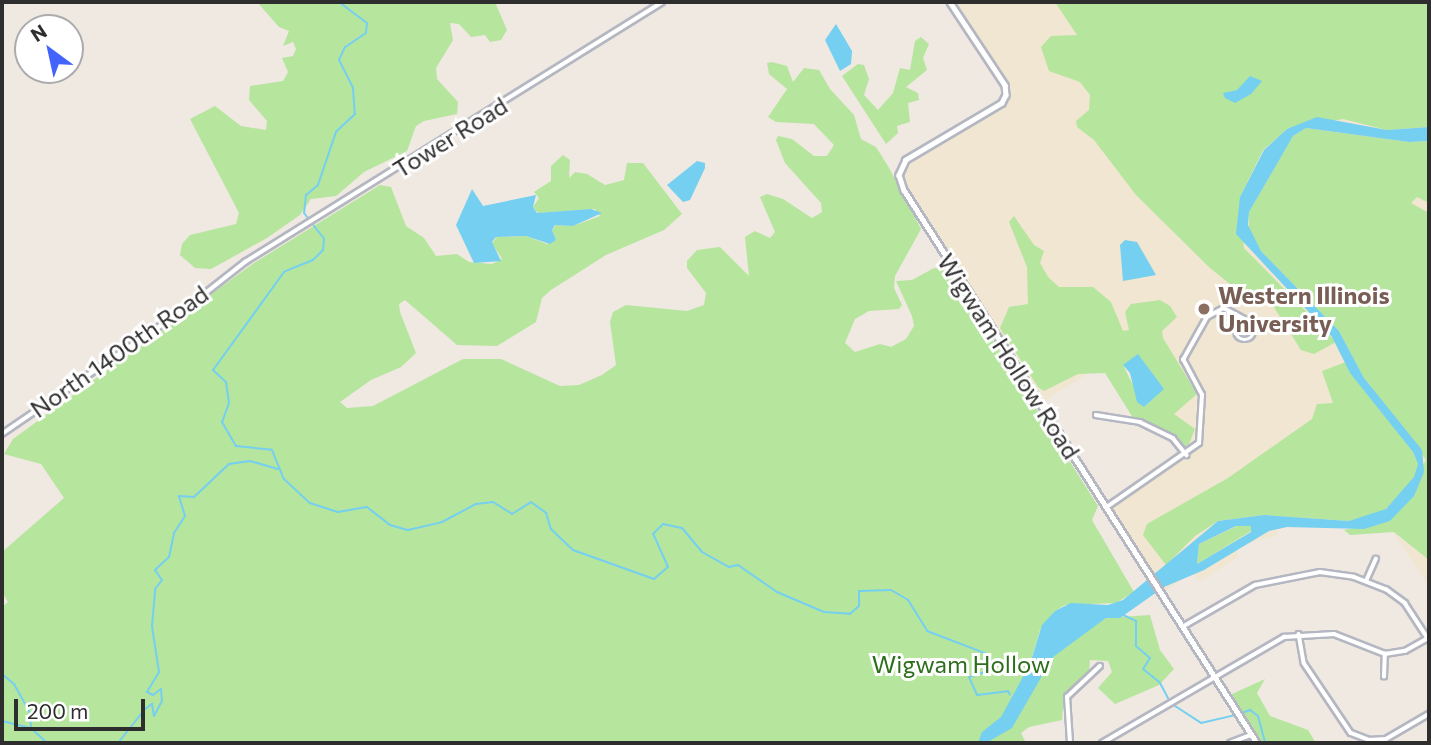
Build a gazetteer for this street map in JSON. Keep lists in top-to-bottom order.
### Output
{
  "streets": {
    "street": ["Tower Road", "North 1400th Road", "Wigwam Hollow Road"]
  },
  "crossings": [
    ["Tower Road", "North 1400th Road"]
  ],
  "parks": ["Wigwam Hollow"],
  "places": ["Western Illinois University"],
  "scale_bar": "200 m",
  "north": "top left"
}
